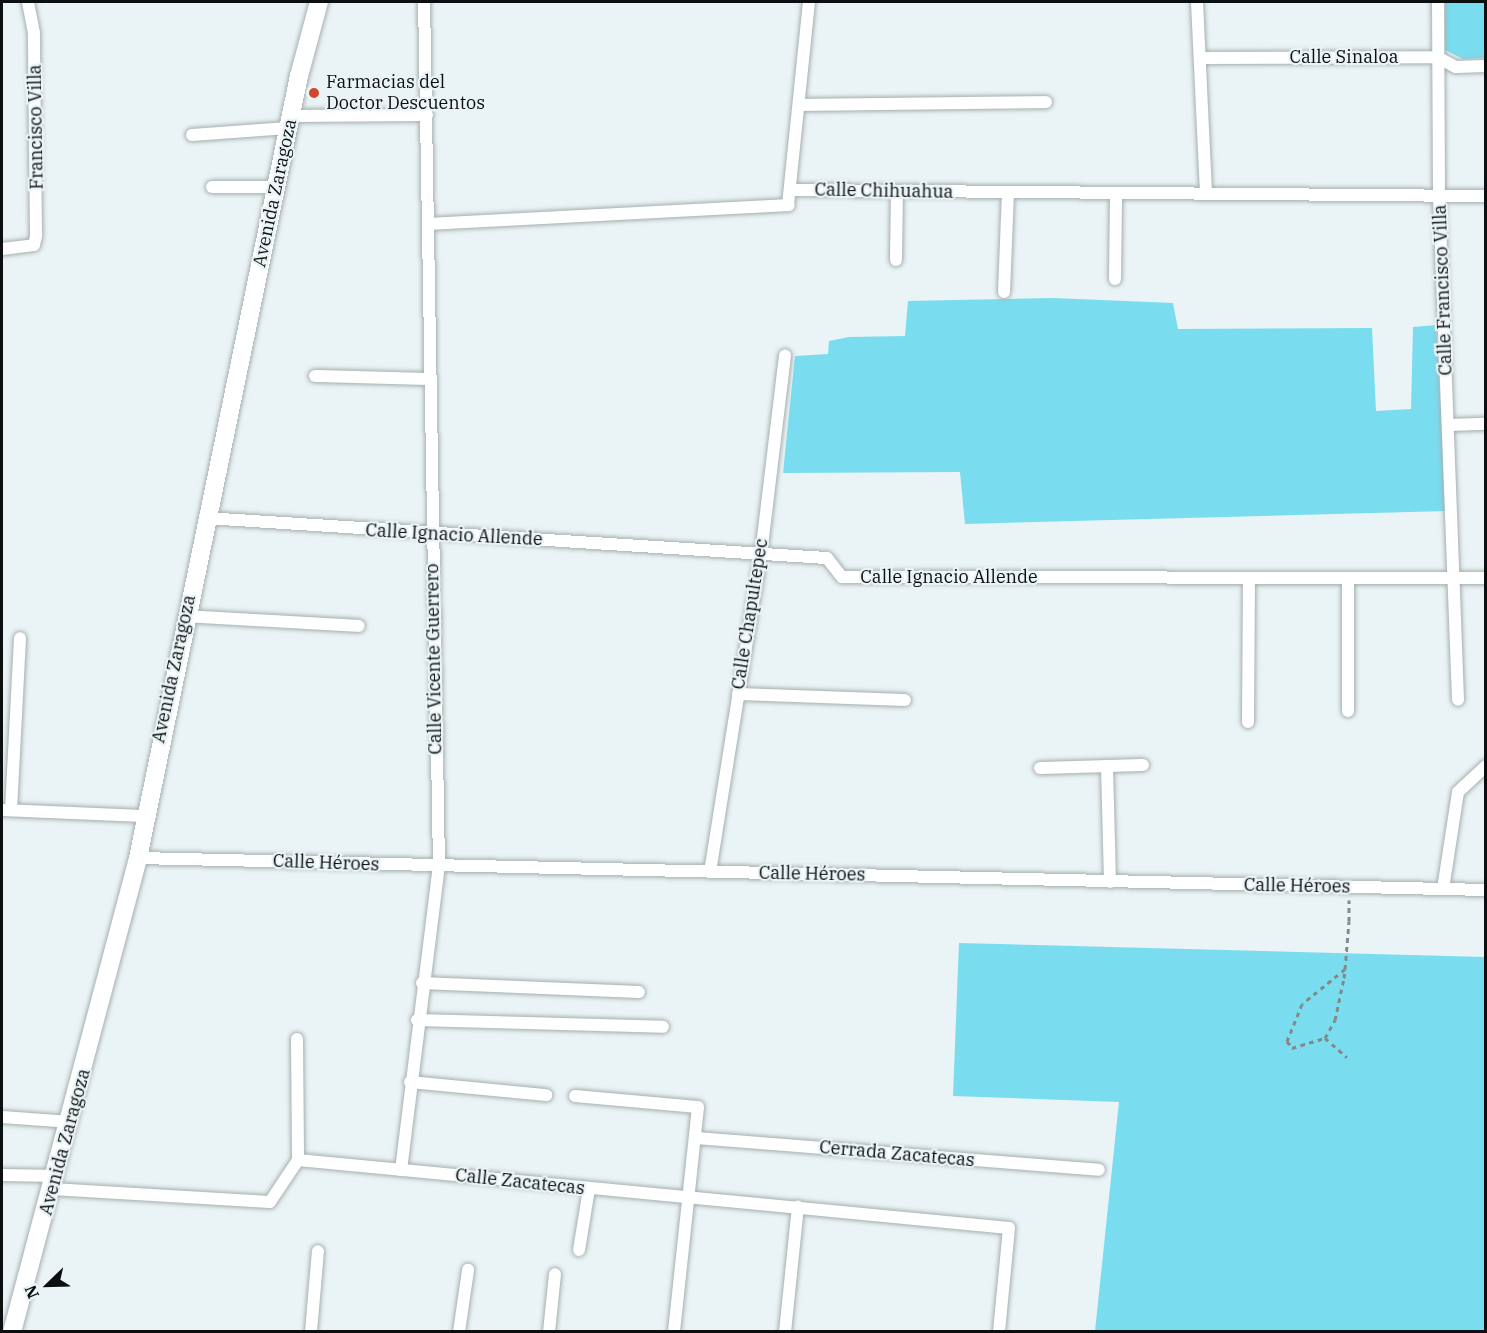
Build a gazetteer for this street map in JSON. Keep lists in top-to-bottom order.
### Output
{
  "streets": {
    "main road": ["Avenida Zaragoza"],
    "street": [
      "Calle Sinaloa",
      "Francisco Villa",
      "Calle Chihuahua",
      "Calle Francisco Villa",
      "Calle Ignacio Allende",
      "Calle Chapultepec",
      "Calle Vicente Guerrero",
      "Calle Héroes",
      "Cerrada Zacatecas",
      "Calle Zacatecas"
    ]
  },
  "crossings": [
    ["Calle Sinaloa", "Calle Francisco Villa"],
    ["Calle Chihuahua", "Calle Francisco Villa"],
    ["Calle Chihuahua", "Calle Vicente Guerrero"],
    ["Avenida Zaragoza", "Calle Ignacio Allende"],
    ["Avenida Zaragoza", "Calle Héroes"],
    ["Calle Francisco Villa", "Calle Ignacio Allende"],
    ["Calle Ignacio Allende", "Calle Chapultepec"],
    ["Calle Ignacio Allende", "Calle Vicente Guerrero"],
    ["Calle Chapultepec", "Calle Héroes"],
    ["Calle Vicente Guerrero", "Calle Héroes"],
    ["Calle Vicente Guerrero", "Calle Zacatecas"]
  ],
  "places": ["Farmacias del Doctor Descuentos"],
  "north": "bottom left"
}
